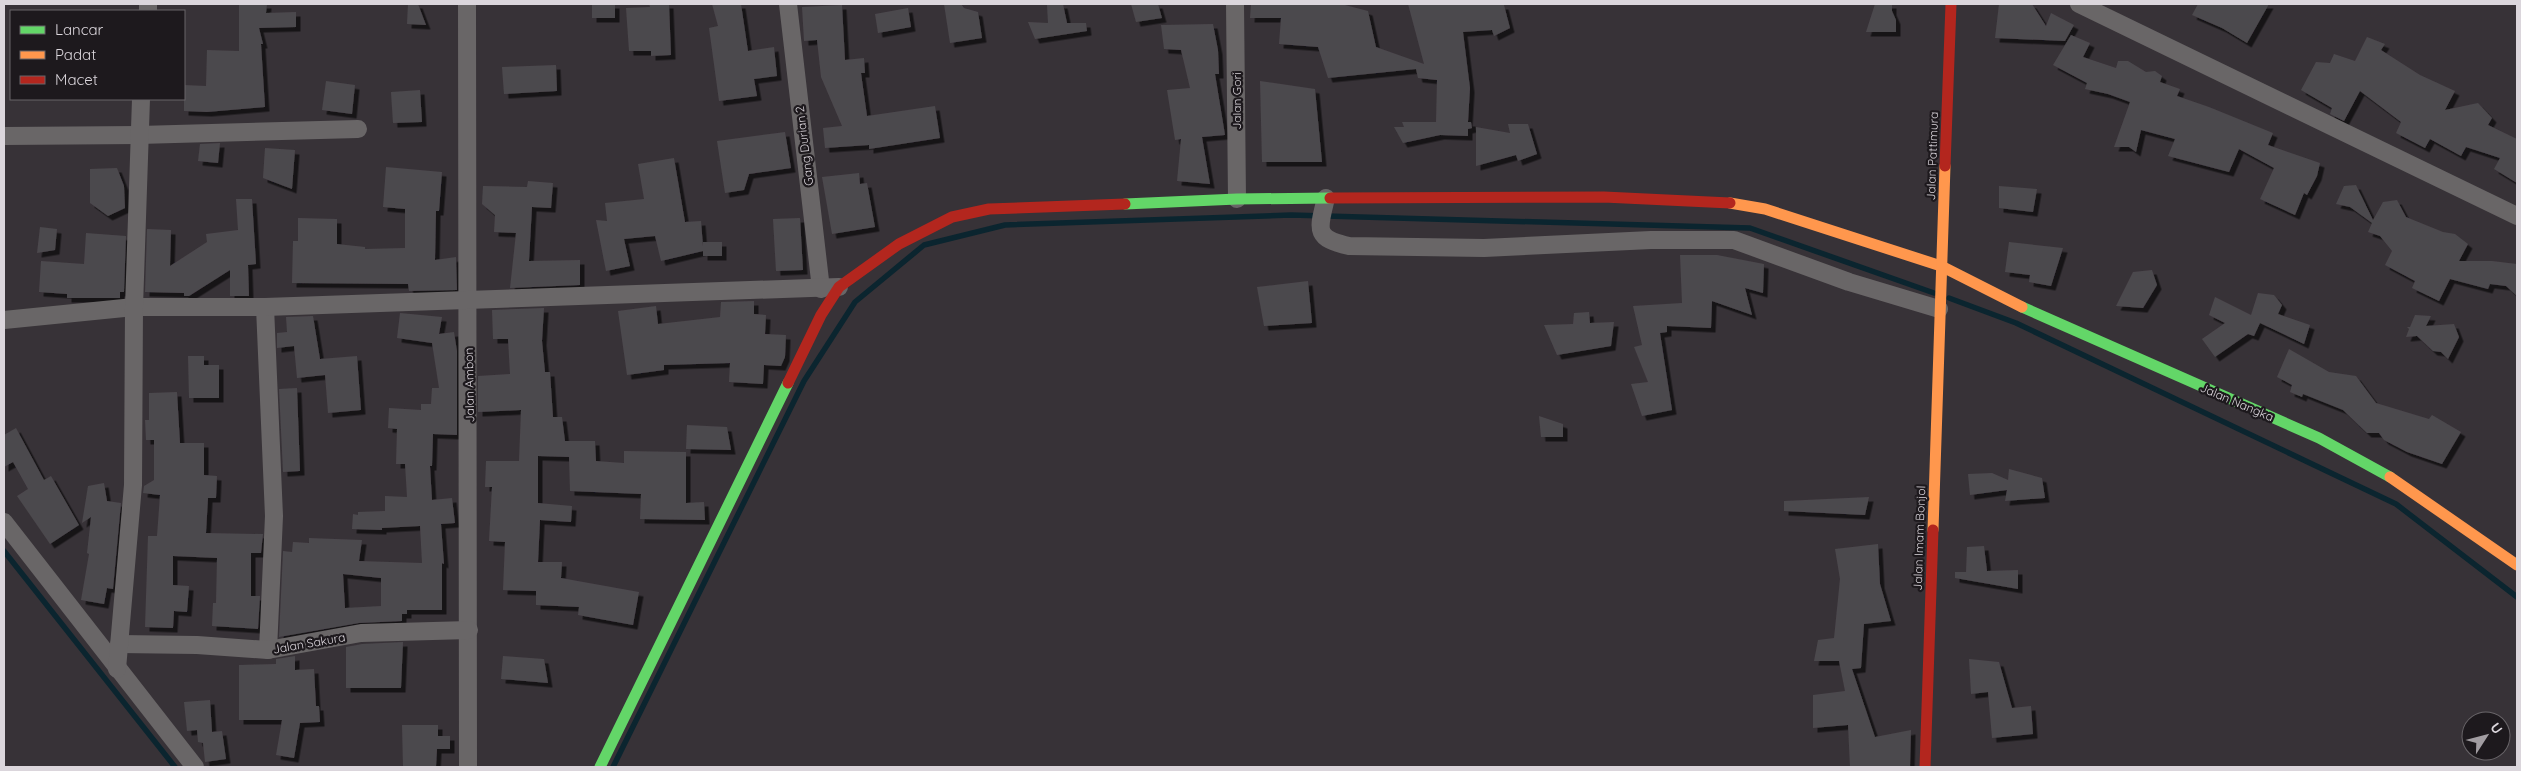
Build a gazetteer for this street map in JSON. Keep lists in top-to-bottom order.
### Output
{
  "streets": {
    "street": [
      "Jalan Gori",
      "Gang Durian 2",
      "Jalan Pattimura",
      "Jalan Ambon",
      "Jalan Nangka",
      "Jalan Imam Bonjol",
      "Jalan Sakura"
    ]
  },
  "crossings": [
    ["Jalan Gori", "Jalan Nangka"],
    ["Jalan Pattimura", "Jalan Nangka"],
    ["Jalan Pattimura", "Jalan Imam Bonjol"],
    ["Jalan Ambon", "Jalan Sakura"]
  ],
  "legend": ["Lancar", "Padat", "Macet"],
  "north": "top right"
}
